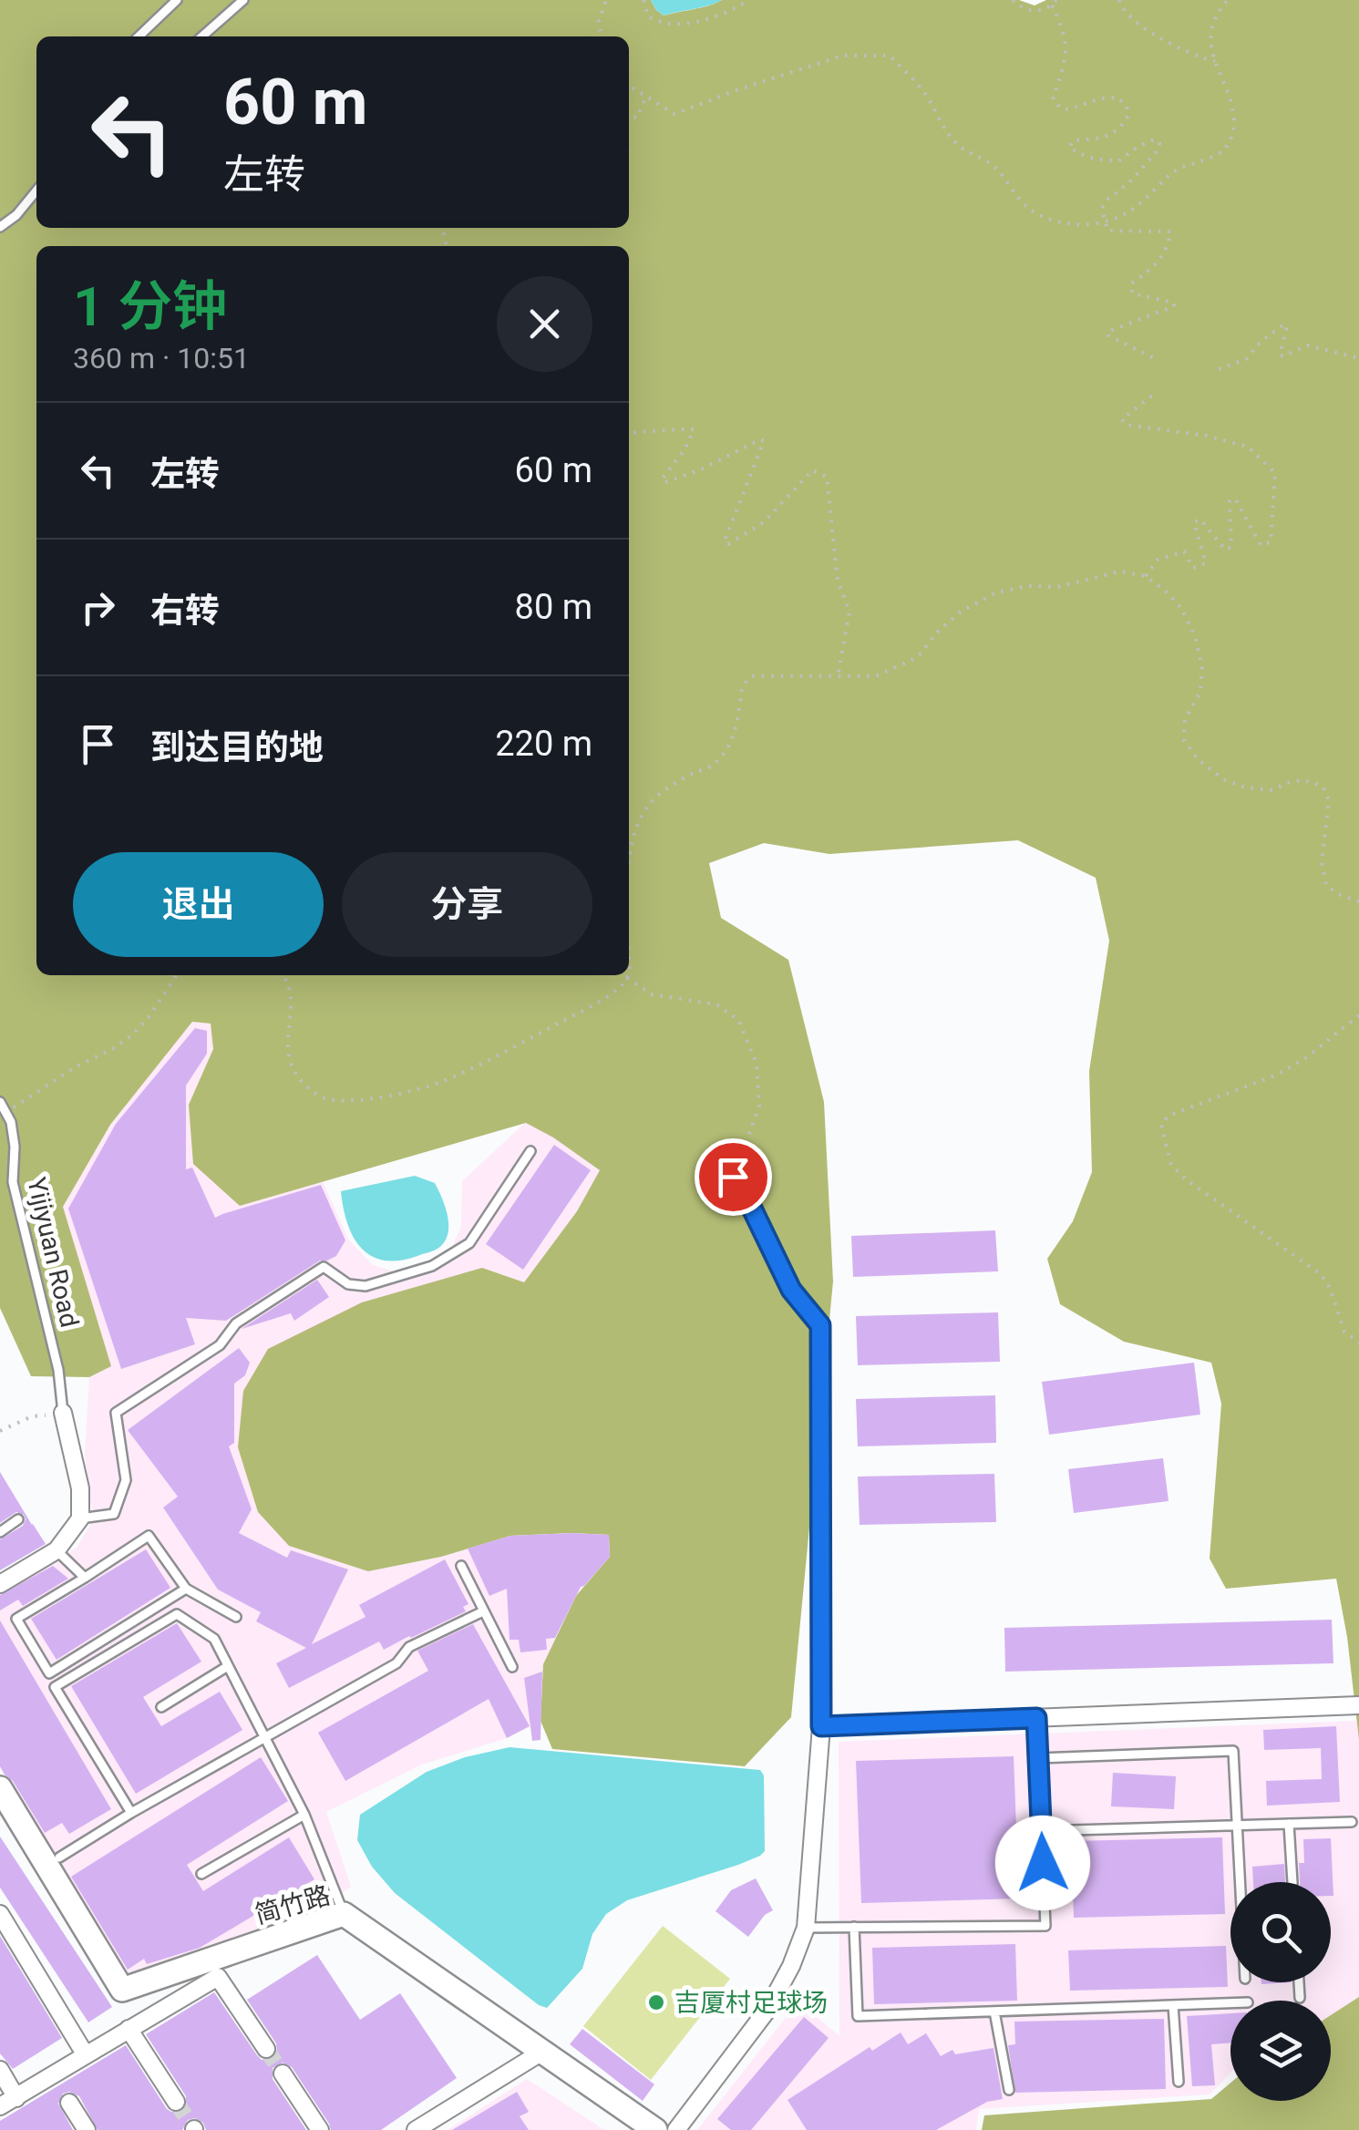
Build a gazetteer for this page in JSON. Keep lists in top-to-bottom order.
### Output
{
  "streets": {
    "street": ["简竹路"],
    "lane": ["Yijiyuan Road"]
  },
  "places": ["吉厦村足球场"],
  "page": {
    "turn": ["60 m", "左转"],
    "heading": ["1 分钟", "360 m · 10:51"],
    "list": [
      {
        "name": "左转",
        "value": "60 m"
      },
      {
        "name": "右转",
        "value": "80 m"
      },
      {
        "name": "到达目的地",
        "value": "220 m"
      }
    ],
    "buttons": ["退出", "分享"]
  }
}
